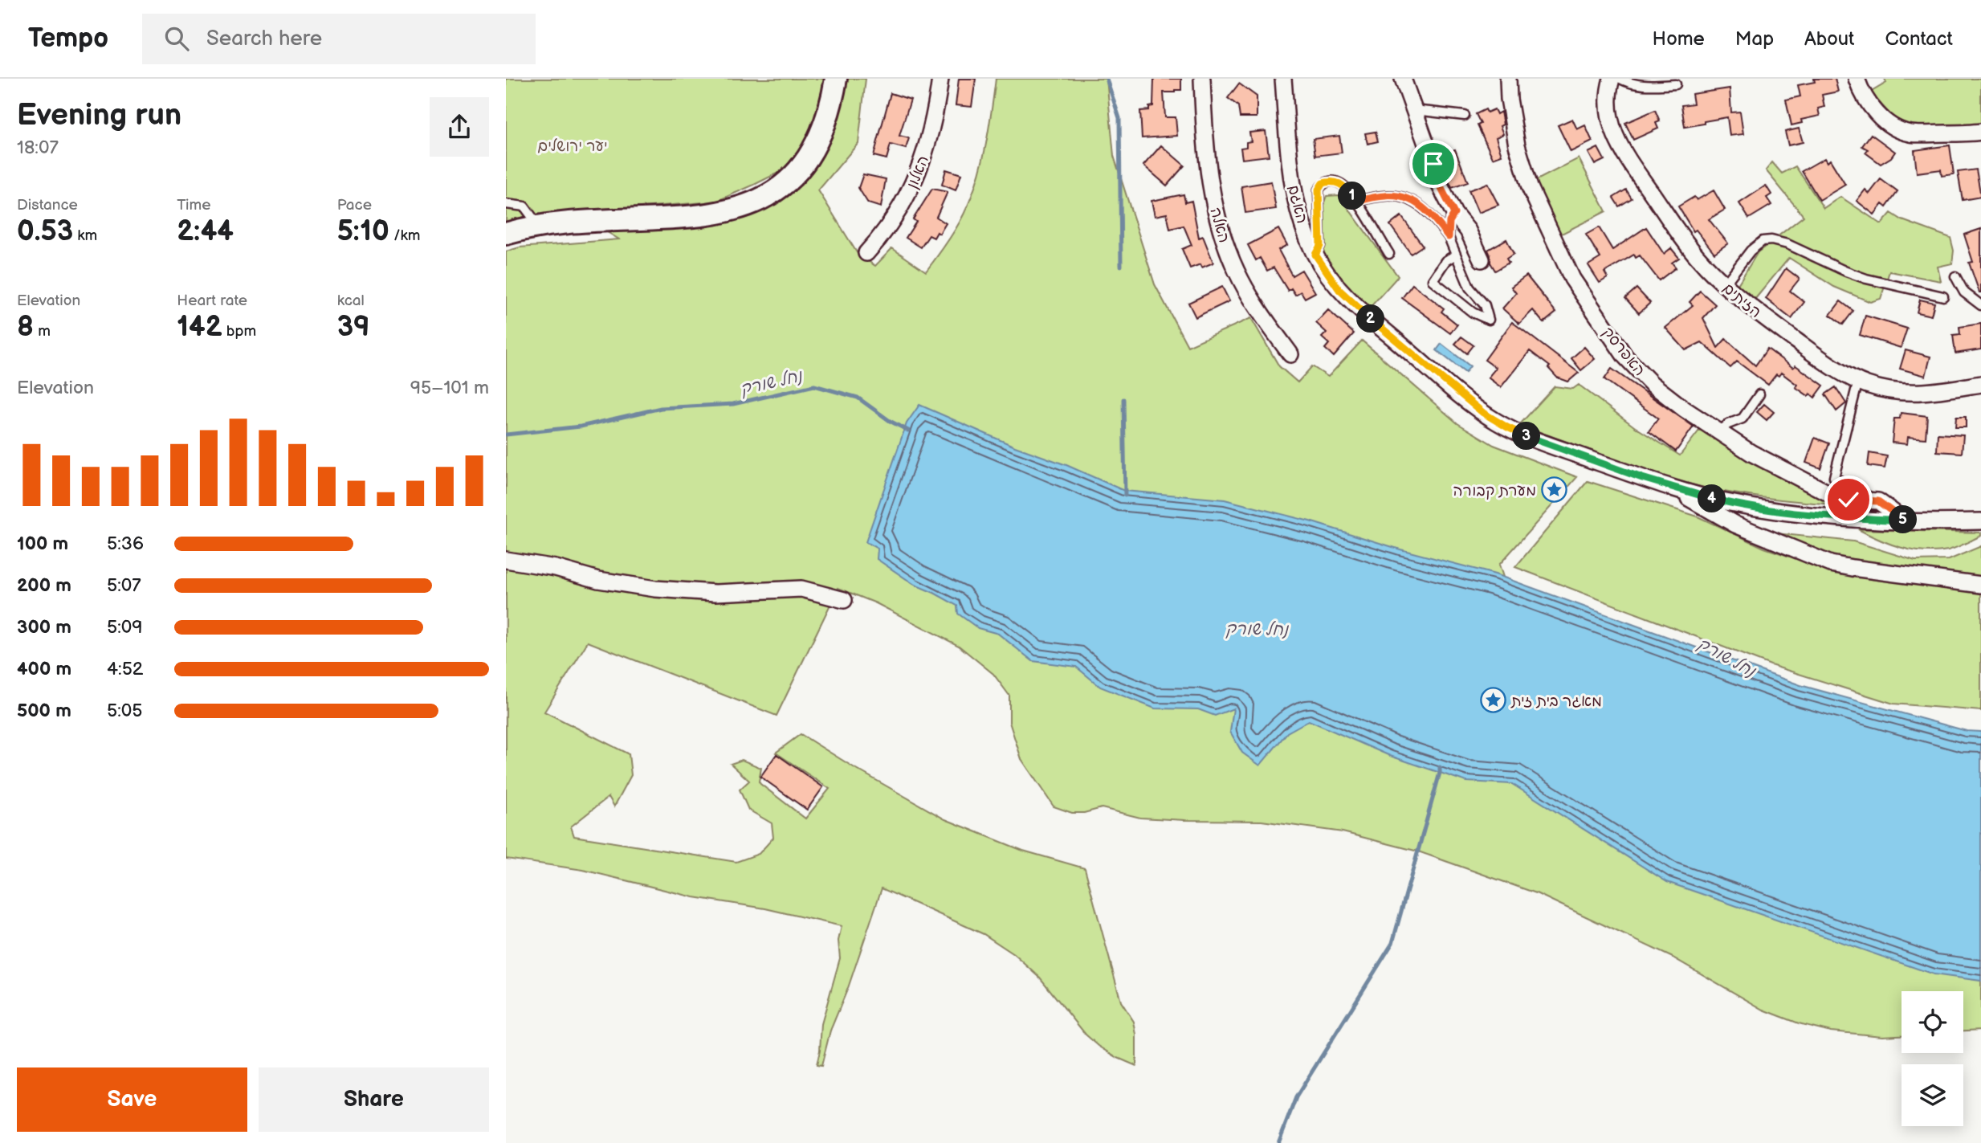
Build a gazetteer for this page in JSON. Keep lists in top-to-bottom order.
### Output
{
  "streets": {
    "street": [
      "האלון",
      "האגם",
      "האלה",
      "הזיתים",
      "האפרסק"
    ]
  },
  "water": ["נחל שורק"],
  "parks": ["יער ירושלים"],
  "places": {
    "place": ["מערת קבורה", "מאגר בית זית"]
  },
  "page": {
    "header": "Tempo",
    "search": "Search here",
    "nav": [
      "Home",
      "Map",
      "About",
      "Contact"
    ],
    "heading": ["Evening run", "18:07"],
    "stats": [
      ["Distance", "0.53 km"],
      ["Time", "2:44"],
      ["Pace", "5:10 /km"],
      ["Elevation", "8 m"],
      ["Heart rate", "142 bpm"],
      ["kcal", "39"]
    ],
    "pins": [
      "1",
      "2",
      "3",
      "4",
      "5"
    ],
    "chart": ["Elevation", "95–101 m"],
    "list": [
      {
        "name": "100 m",
        "note": "5:36"
      },
      {
        "name": "200 m",
        "note": "5:07"
      },
      {
        "name": "300 m",
        "note": "5:09"
      },
      {
        "name": "400 m",
        "note": "4:52"
      },
      {
        "name": "500 m",
        "note": "5:05"
      }
    ],
    "buttons": ["Save", "Share"]
  }
}
